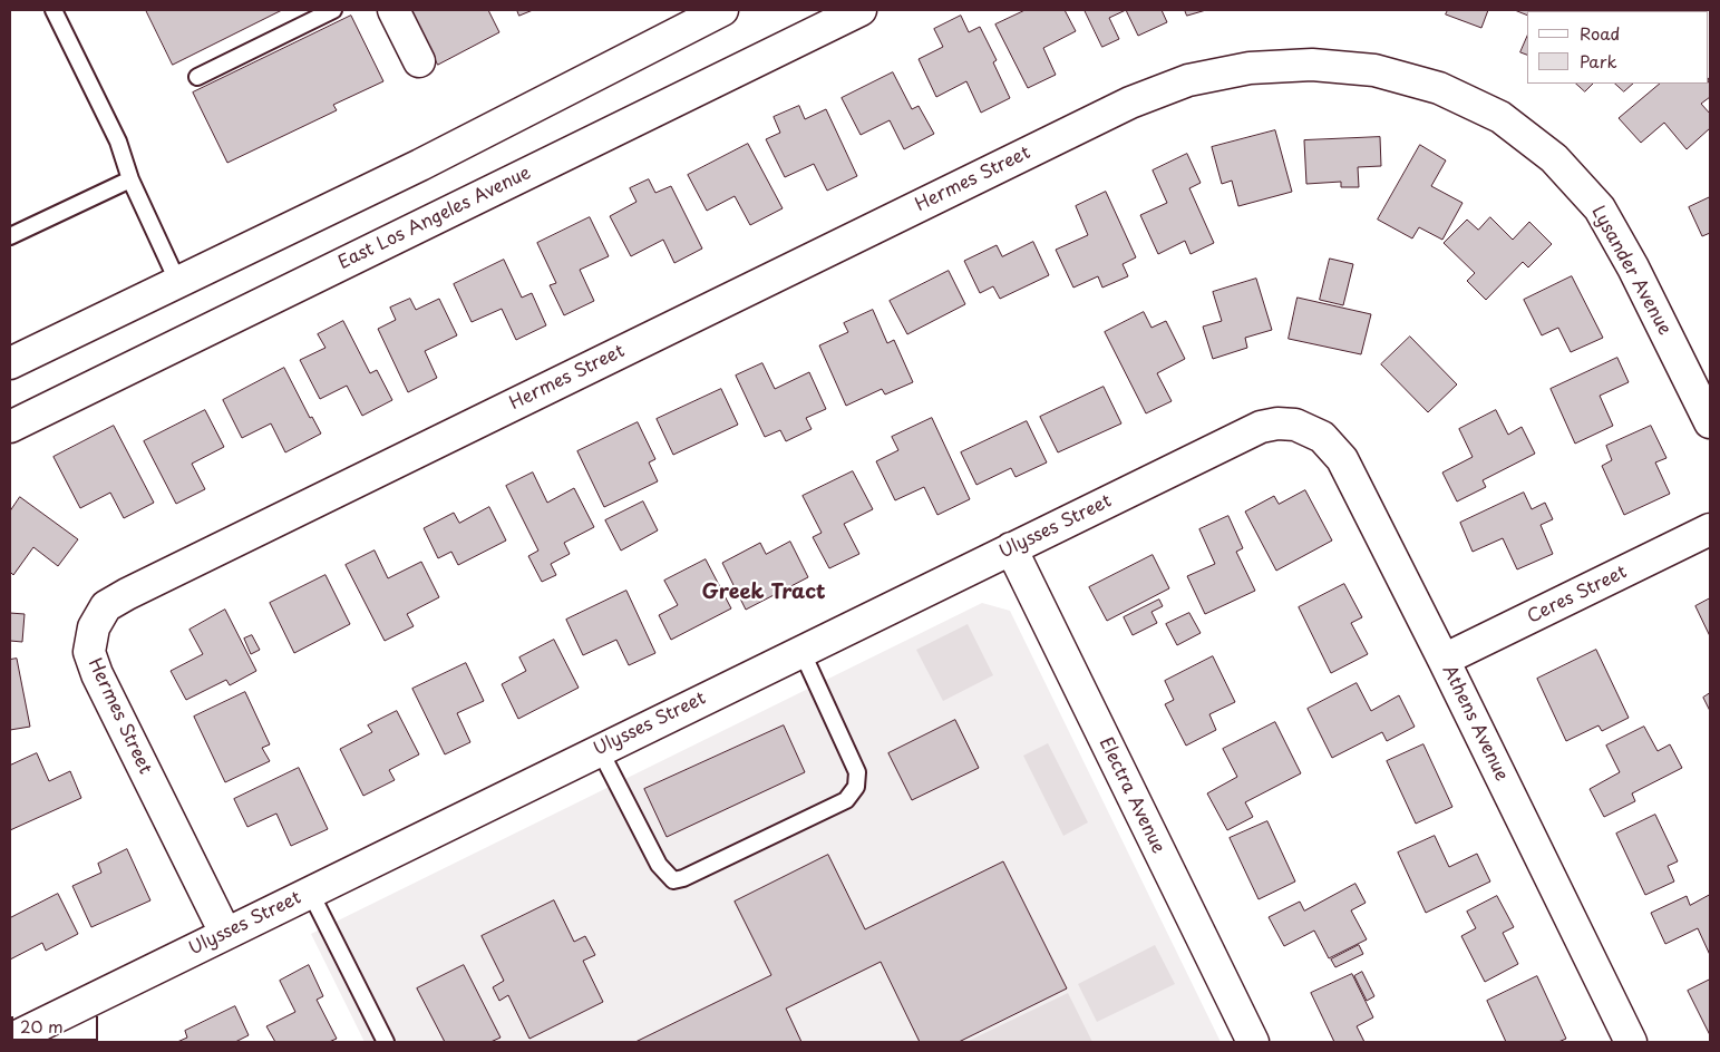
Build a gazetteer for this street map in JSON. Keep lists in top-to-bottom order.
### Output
{
  "streets": {
    "street": [
      "Hermes Street",
      "East Los Angeles Avenue",
      "Lysander Avenue",
      "Ulysses Street",
      "Ceres Street",
      "Athens Avenue",
      "Electra Avenue"
    ]
  },
  "crossings": [
    ["Hermes Street", "Lysander Avenue"],
    ["Hermes Street", "Ulysses Street"],
    ["Ulysses Street", "Athens Avenue"],
    ["Ulysses Street", "Electra Avenue"],
    ["Ceres Street", "Athens Avenue"]
  ],
  "districts": ["Greek Tract"],
  "legend": ["Road", "Park"],
  "scale_bar": "20 m"
}
